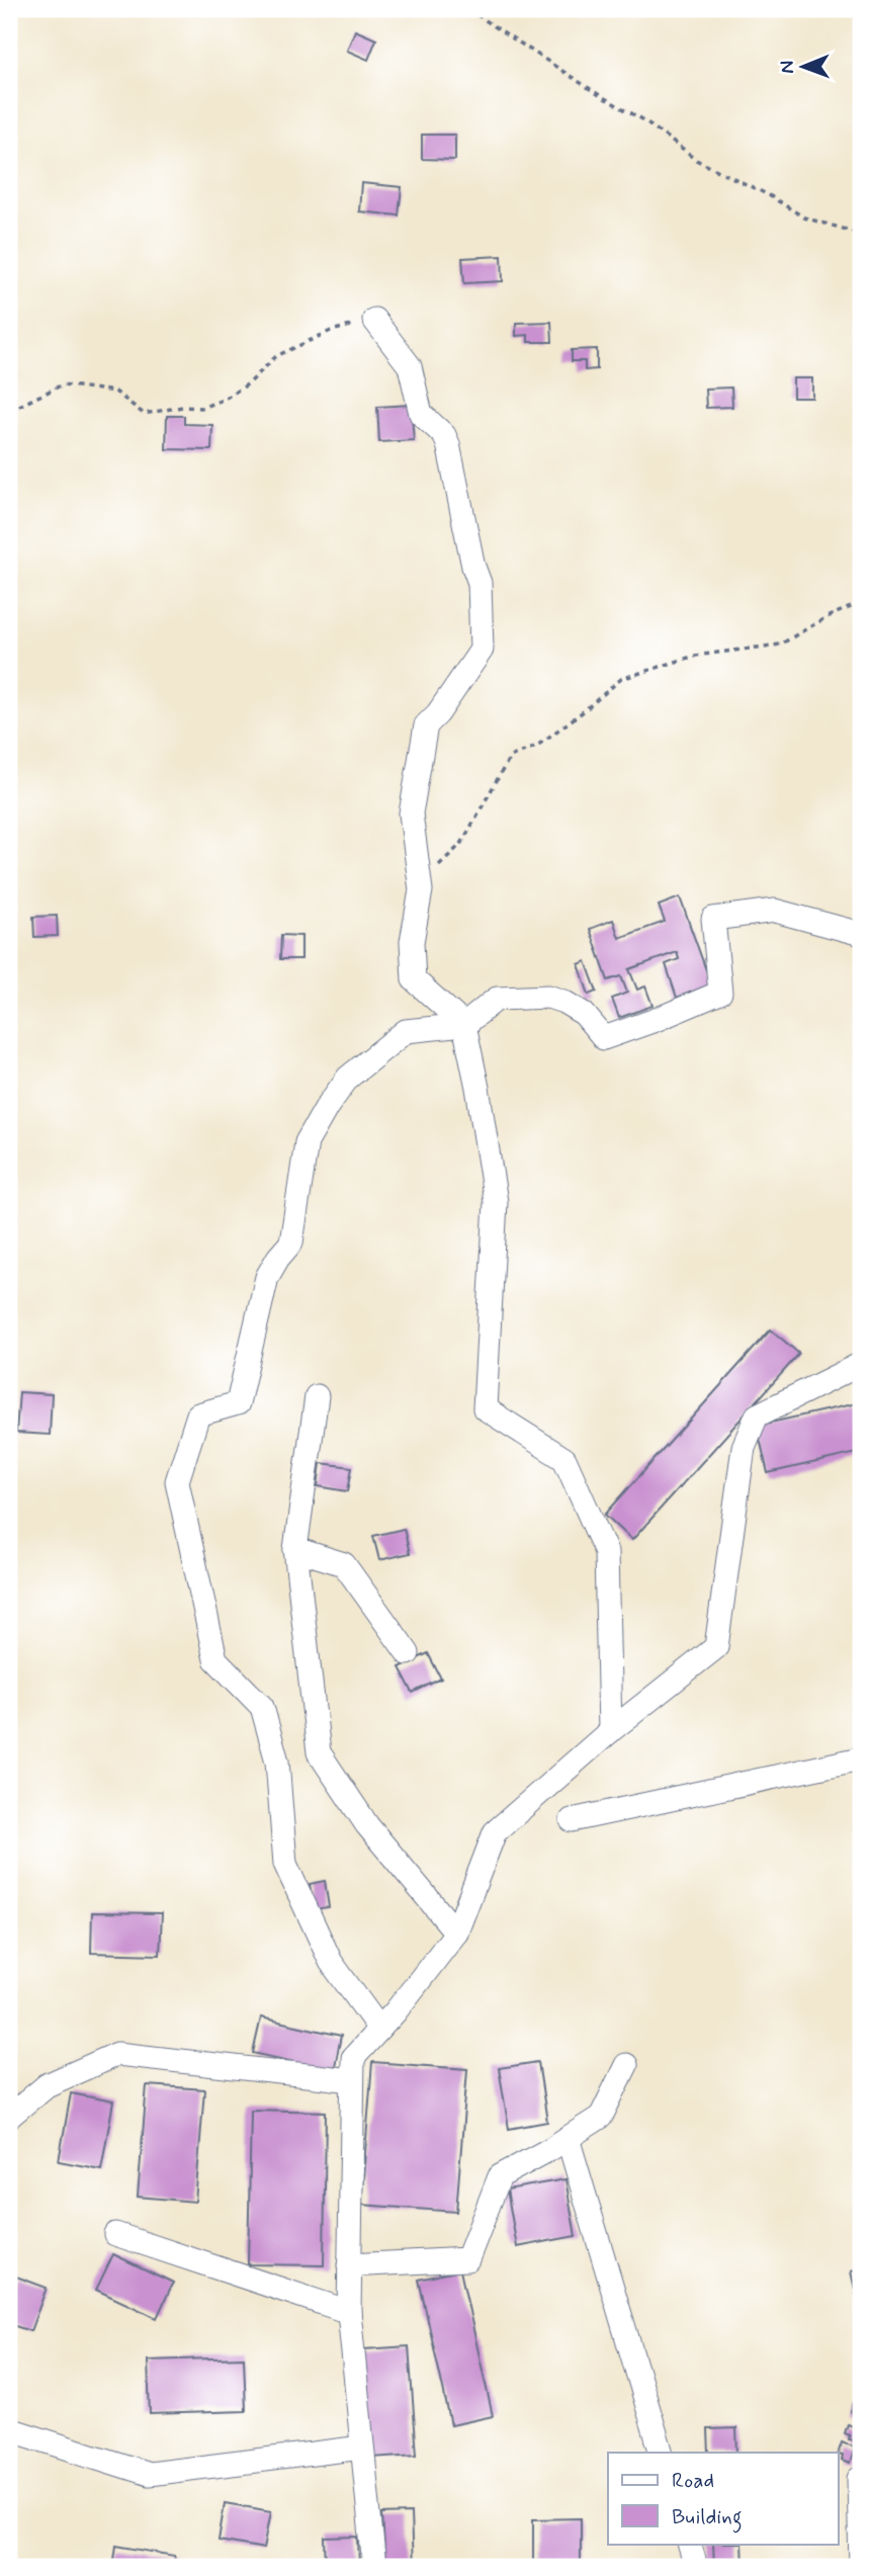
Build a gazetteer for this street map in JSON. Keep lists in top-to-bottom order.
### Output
{
  "legend": ["Road", "Building"],
  "north": "left"
}
